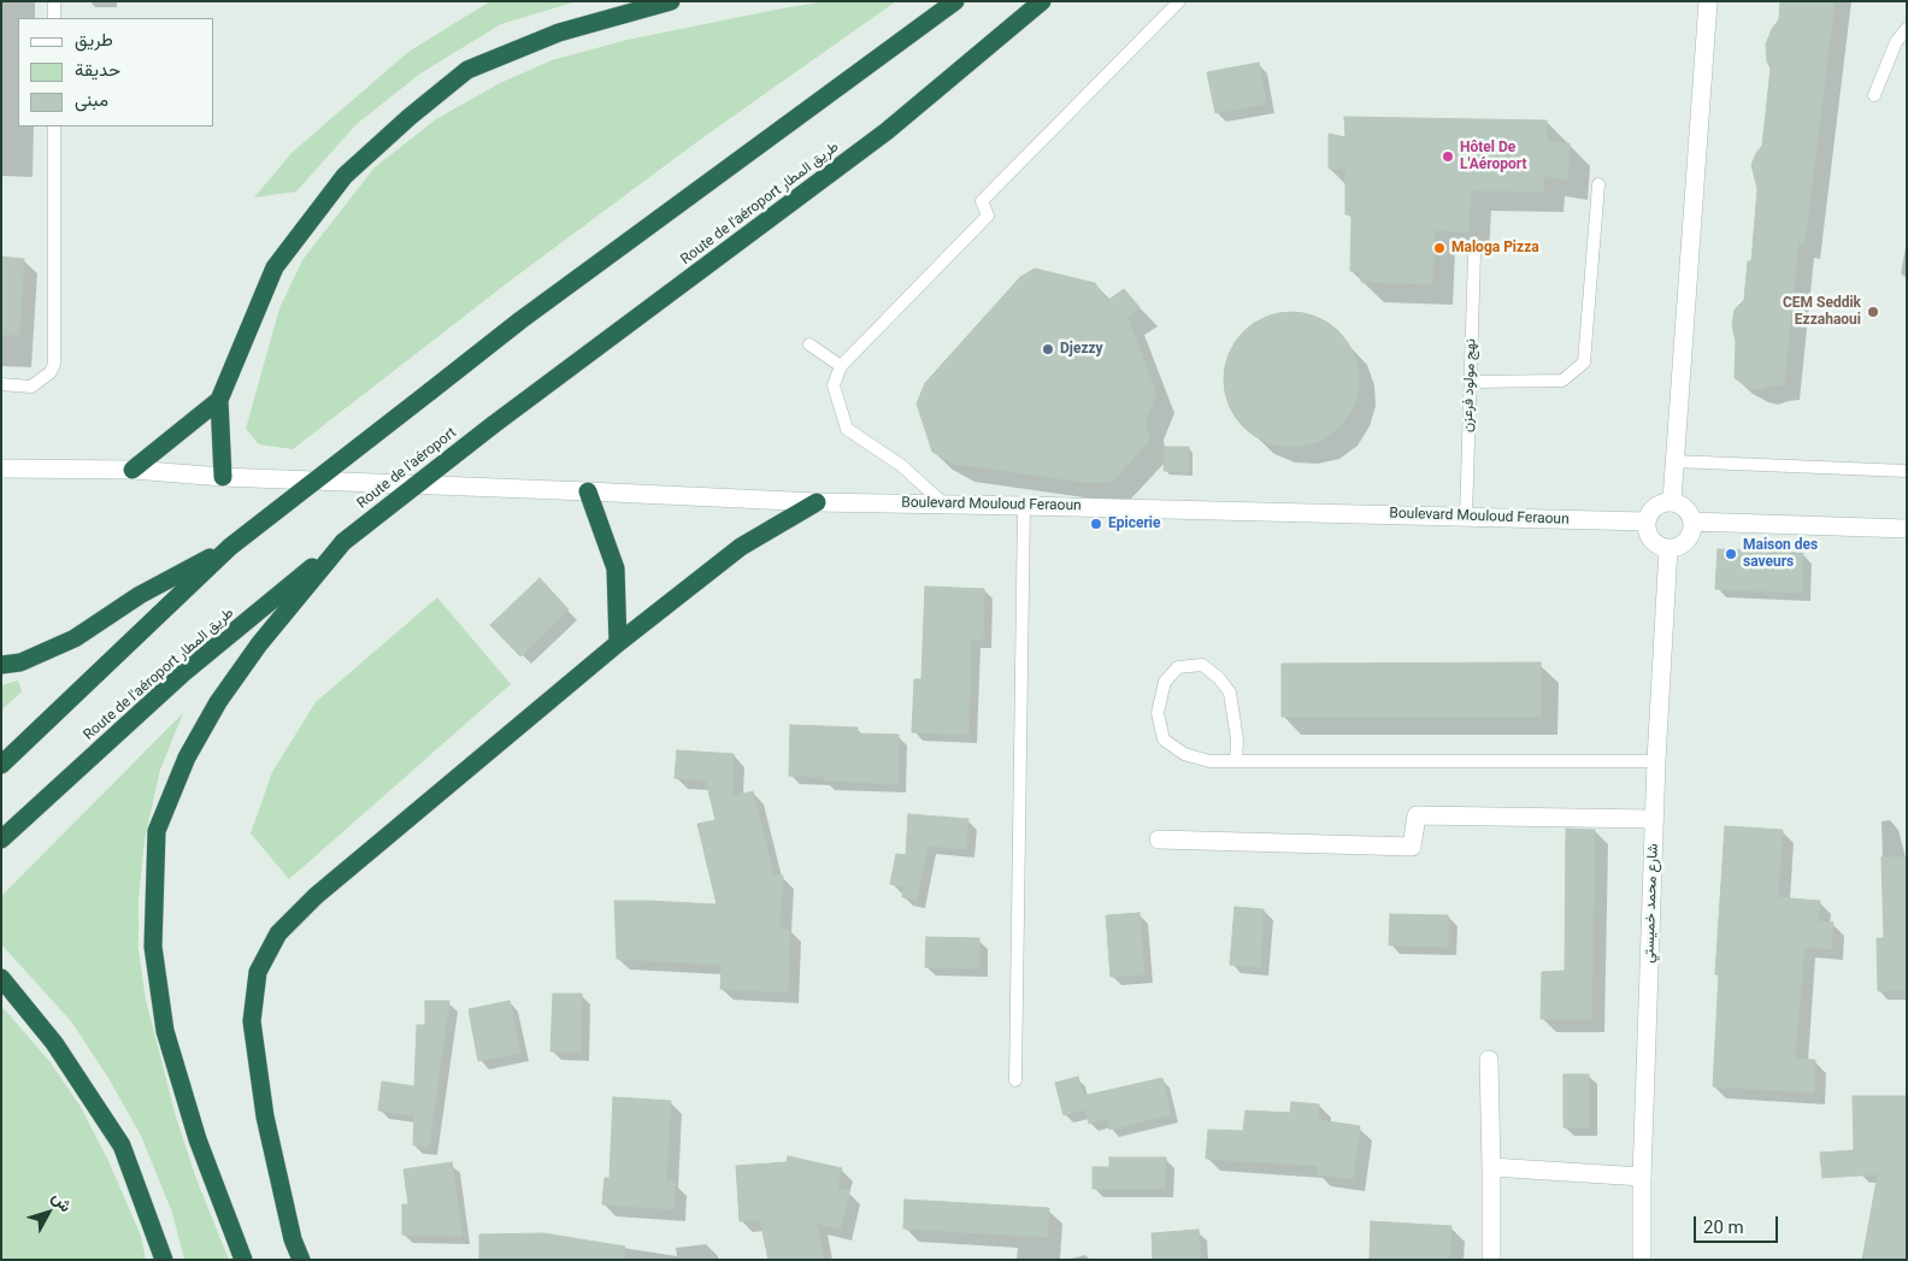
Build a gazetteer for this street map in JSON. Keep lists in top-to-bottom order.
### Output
{
  "streets": {
    "highway": ["Route de l'aéroport طريق المطار", "Route de l'aéroport"],
    "main road": ["Boulevard Mouloud Feraoun", "شارع محمد خميستي"],
    "lane": ["نهج مولود فرعزن"]
  },
  "crossings": [
    ["Route de l'aéroport طريق المطار", "Route de l'aéroport"],
    ["نهج مولود فرعزن", "Boulevard Mouloud Feraoun"],
    ["Boulevard Mouloud Feraoun", "شارع محمد خميستي"]
  ],
  "places": [
    "Hôtel De L'Aéroport",
    "Maloga Pizza",
    "CEM Seddik Ezzahaoui",
    "Djezzy",
    "Epicerie",
    "Maison des saveurs"
  ],
  "legend": ["طريق", "حديقة", "مبنى"],
  "scale_bar": "20 m",
  "north": "top right"
}
